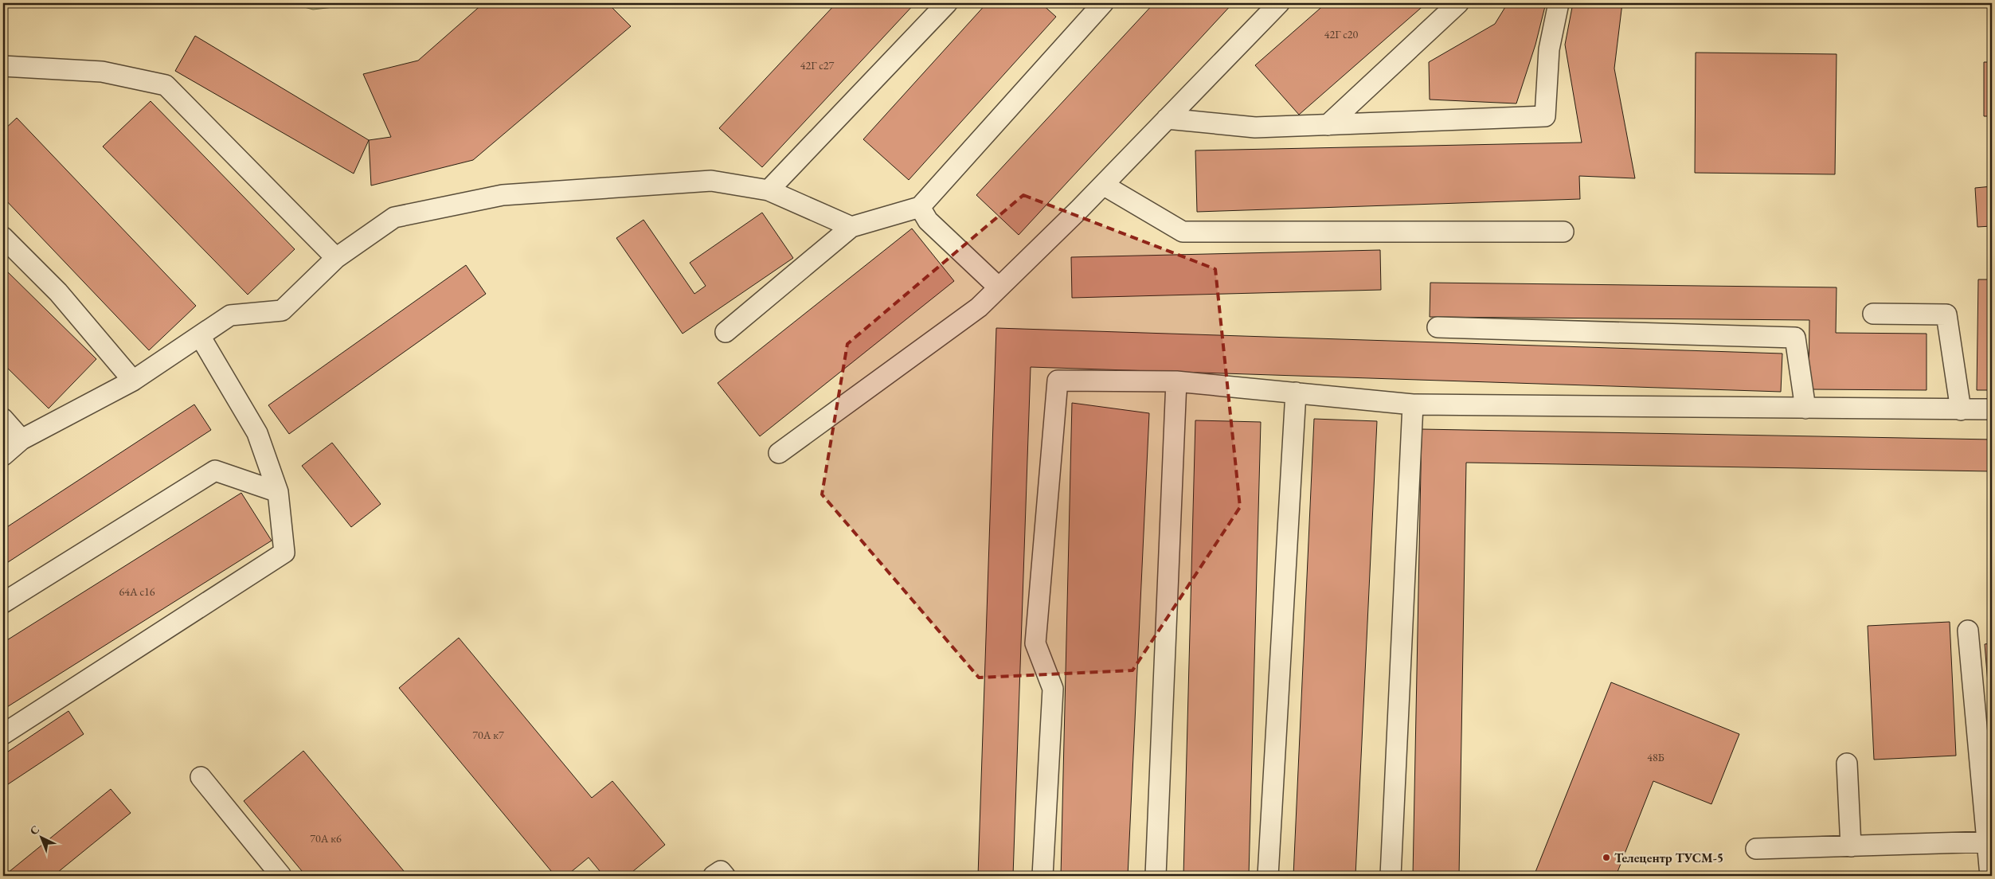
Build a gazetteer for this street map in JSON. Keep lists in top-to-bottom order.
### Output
{
  "places": ["Телецентр ТУСМ-5"],
  "house_numbers": [
    "42Г с20",
    "42Г с27",
    "64А с16",
    "70А к7",
    "48Б",
    "70А к6"
  ],
  "north": "top left"
}
